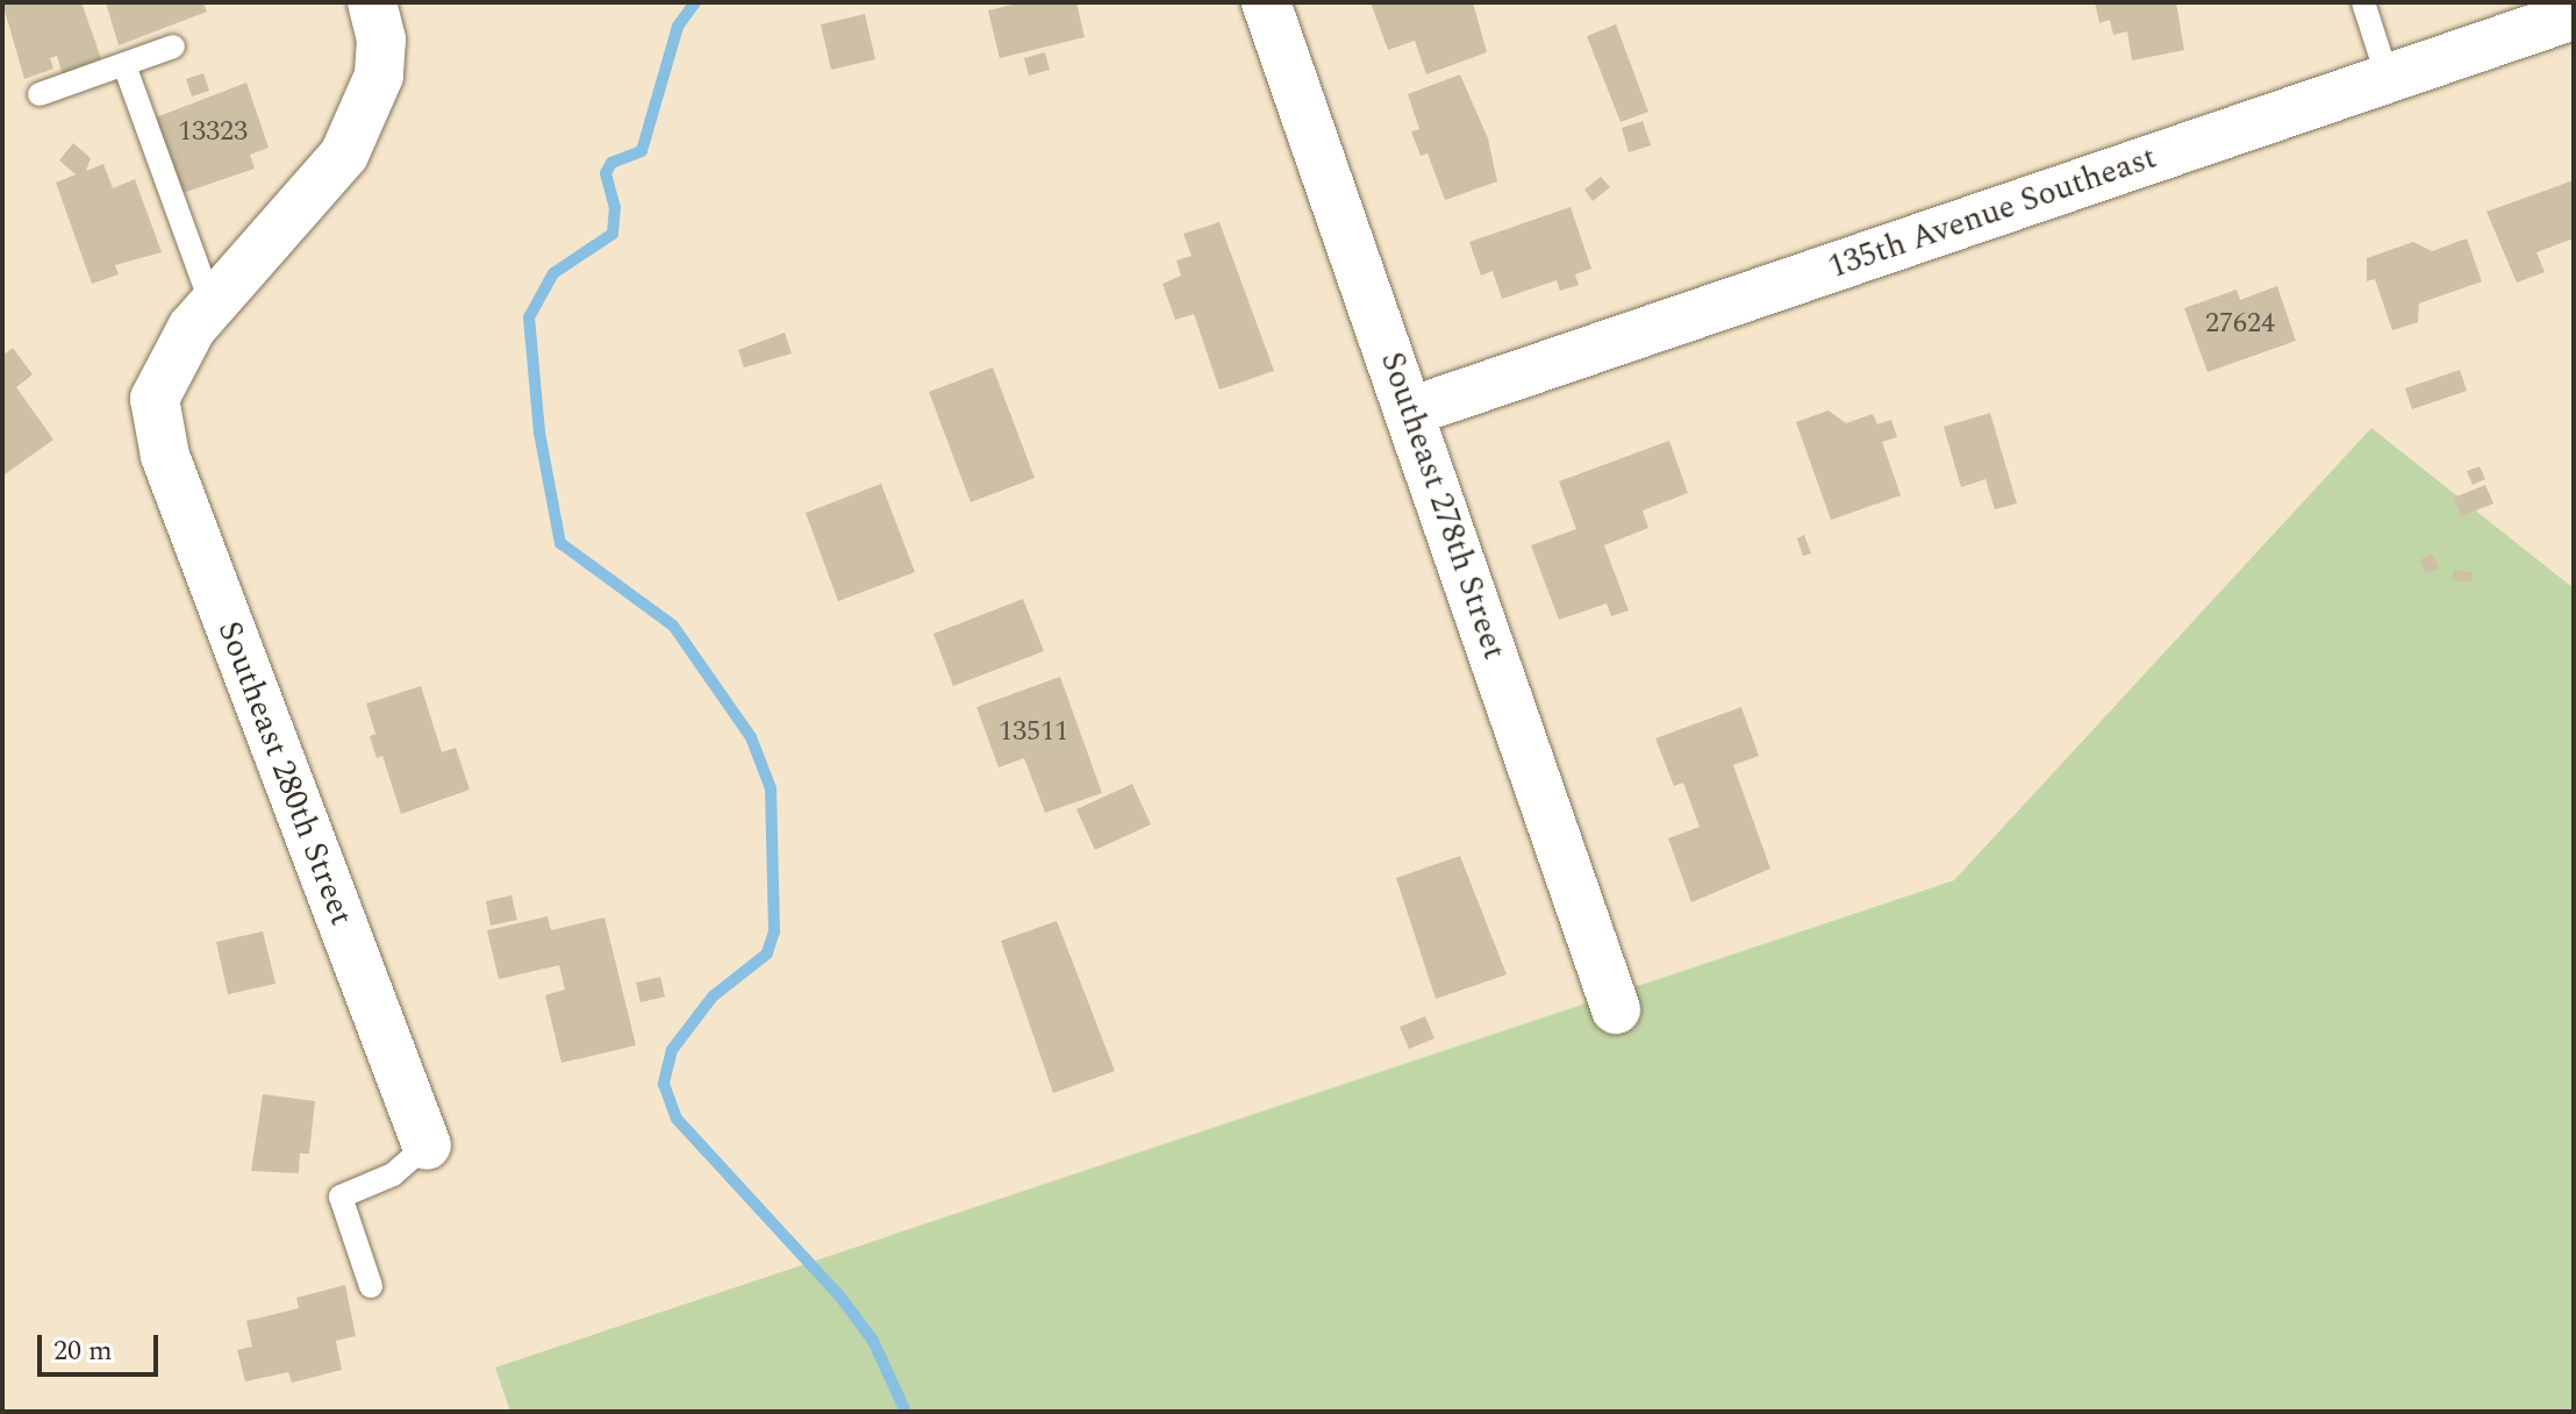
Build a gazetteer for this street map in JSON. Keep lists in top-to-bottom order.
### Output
{
  "streets": {
    "street": ["135th Avenue Southeast", "Southeast 278th Street", "Southeast 280th Street"]
  },
  "crossings": [
    ["135th Avenue Southeast", "Southeast 278th Street"]
  ],
  "house_numbers": ["13323", "27624", "13511"],
  "scale_bar": "20 m"
}
